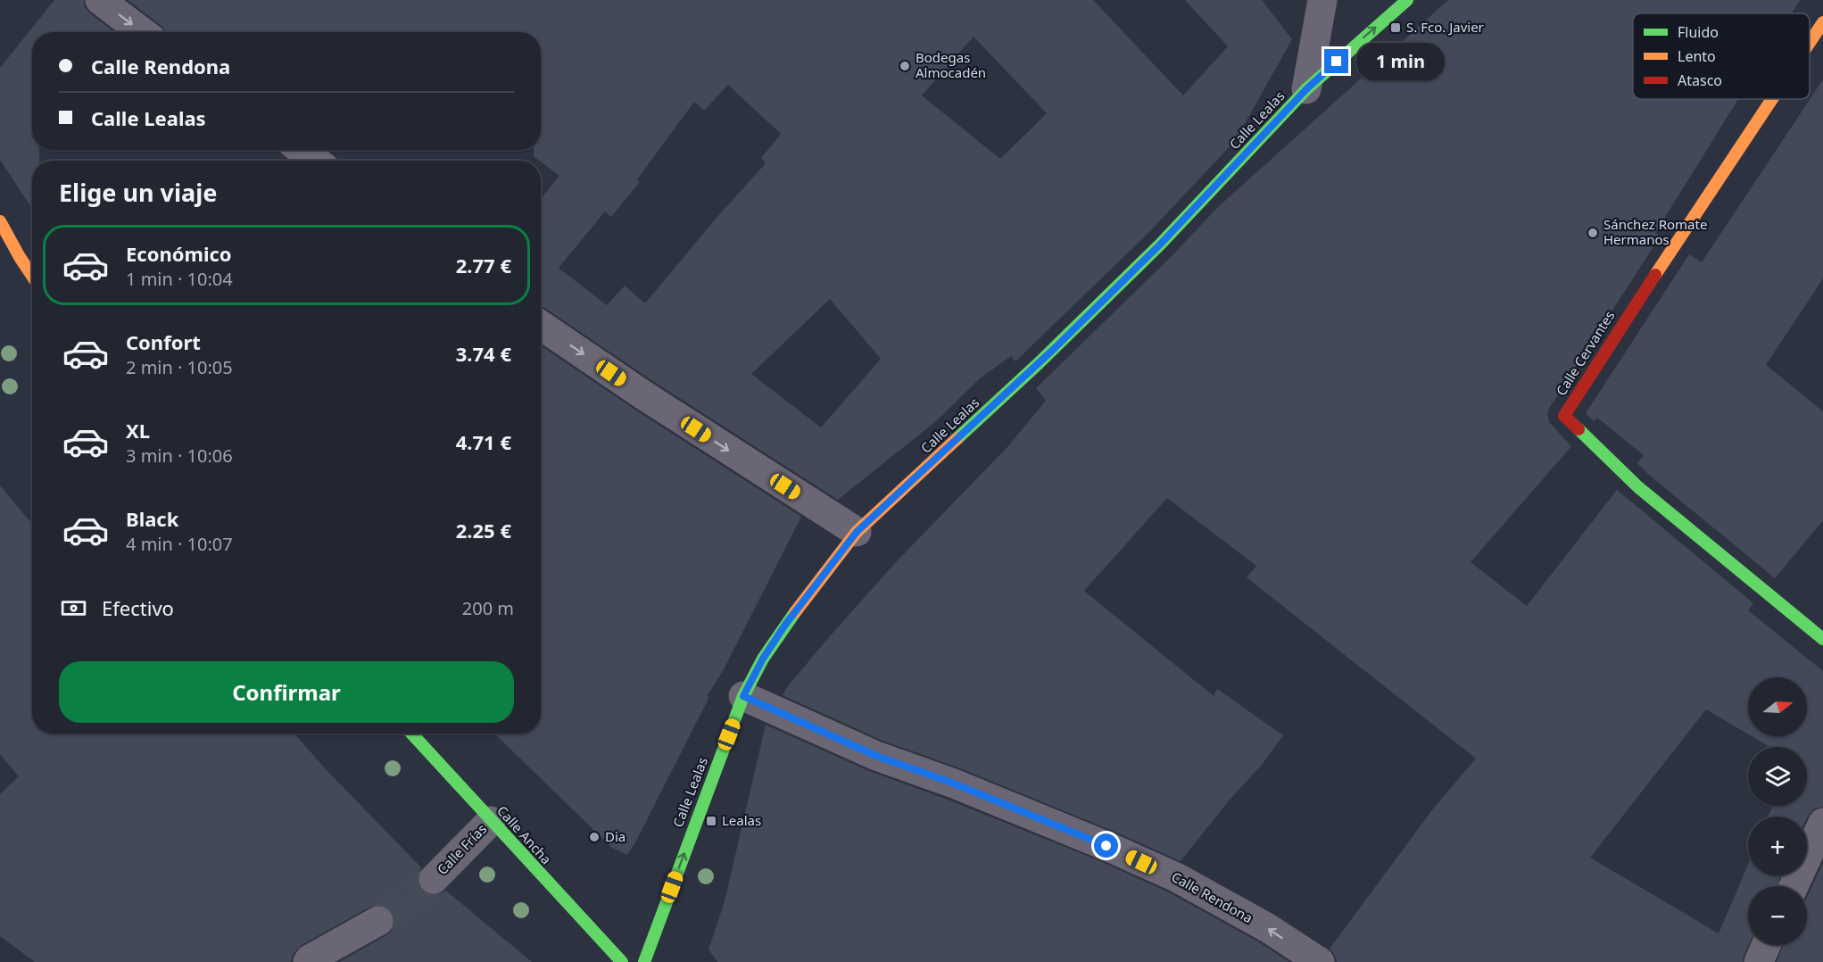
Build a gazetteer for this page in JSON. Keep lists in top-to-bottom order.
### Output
{
  "streets": {
    "street": [
      "Calle Lealas",
      "Calle Cervantes",
      "Calle Ancha",
      "Calle Frías",
      "Calle Rendona"
    ]
  },
  "crossings": [
    ["Calle Lealas", "Calle Rendona"],
    ["Calle Ancha", "Calle Frías"]
  ],
  "one_way": ["Calle Rendona"],
  "places": {
    "transit": ["S. Fco. Javier", "Lealas"],
    "other": ["Bodegas Almocadén", "Sánchez Romate Hermanos", "Dia"]
  },
  "legend": ["Fluido", "Lento", "Atasco"],
  "north": "right",
  "page": {
    "banner": ["Calle Rendona", "Calle Lealas"],
    "bubble": "1 min",
    "heading": "Elige un viaje",
    "list": [
      {
        "name": "Económico",
        "note": "1 min · 10:04",
        "value": "2.77 €"
      },
      {
        "name": "Confort",
        "note": "2 min · 10:05",
        "value": "3.74 €"
      },
      {
        "name": "XL",
        "note": "3 min · 10:06",
        "value": "4.71 €"
      },
      {
        "name": "Black",
        "note": "4 min · 10:07",
        "value": "2.25 €"
      }
    ],
    "pay": ["Efectivo", "200 m"],
    "buttons": "Confirmar",
    "map_buttons": ["+", "−"]
  }
}
